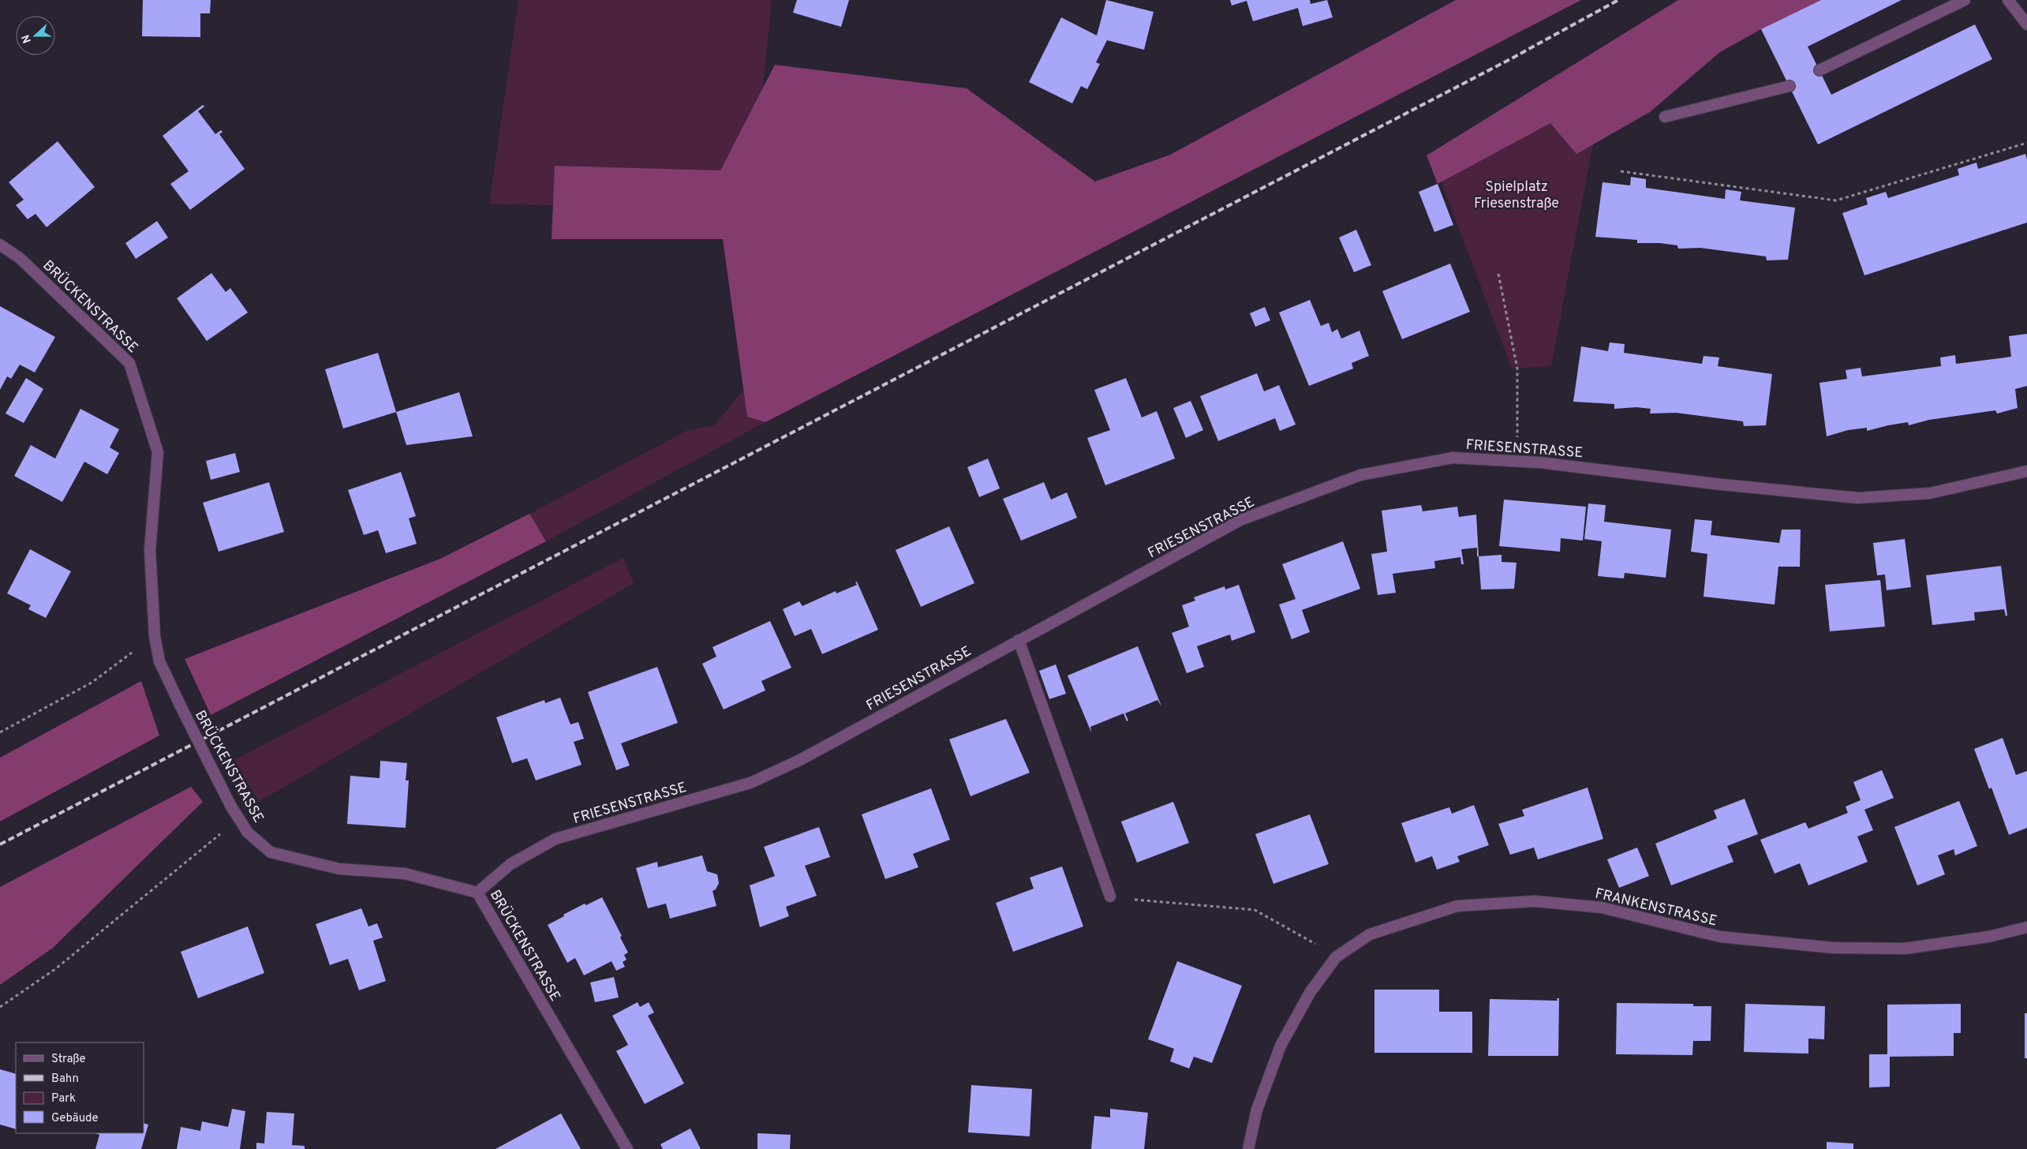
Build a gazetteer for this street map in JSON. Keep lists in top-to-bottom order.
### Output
{
  "streets": {
    "street": ["BRÜCKENSTRASSE", "FRIESENSTRASSE", "FRANKENSTRASSE"]
  },
  "crossings": [
    ["BRÜCKENSTRASSE", "FRIESENSTRASSE"]
  ],
  "parks": ["Spielplatz Friesenstraße"],
  "legend": [
    "Straße",
    "Bahn",
    "Park",
    "Gebäude"
  ],
  "north": "left"
}
